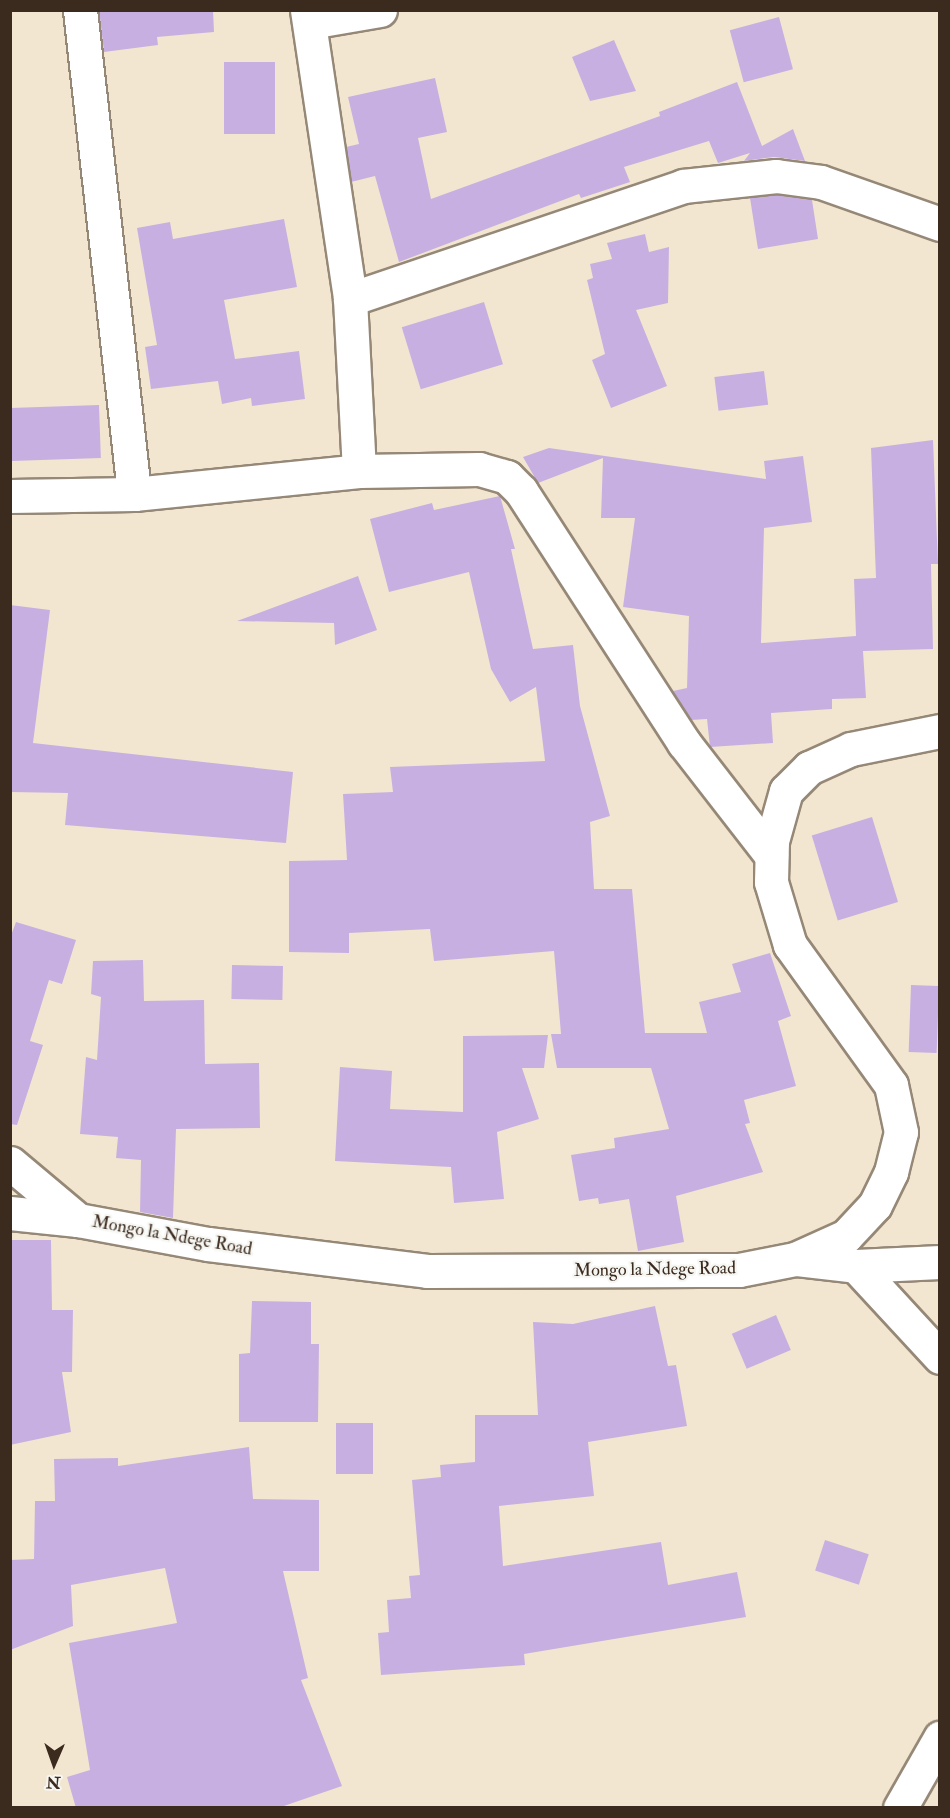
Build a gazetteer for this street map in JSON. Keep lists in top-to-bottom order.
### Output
{
  "streets": {
    "street": ["Mongo la Ndege Road"]
  },
  "north": "bottom"
}
